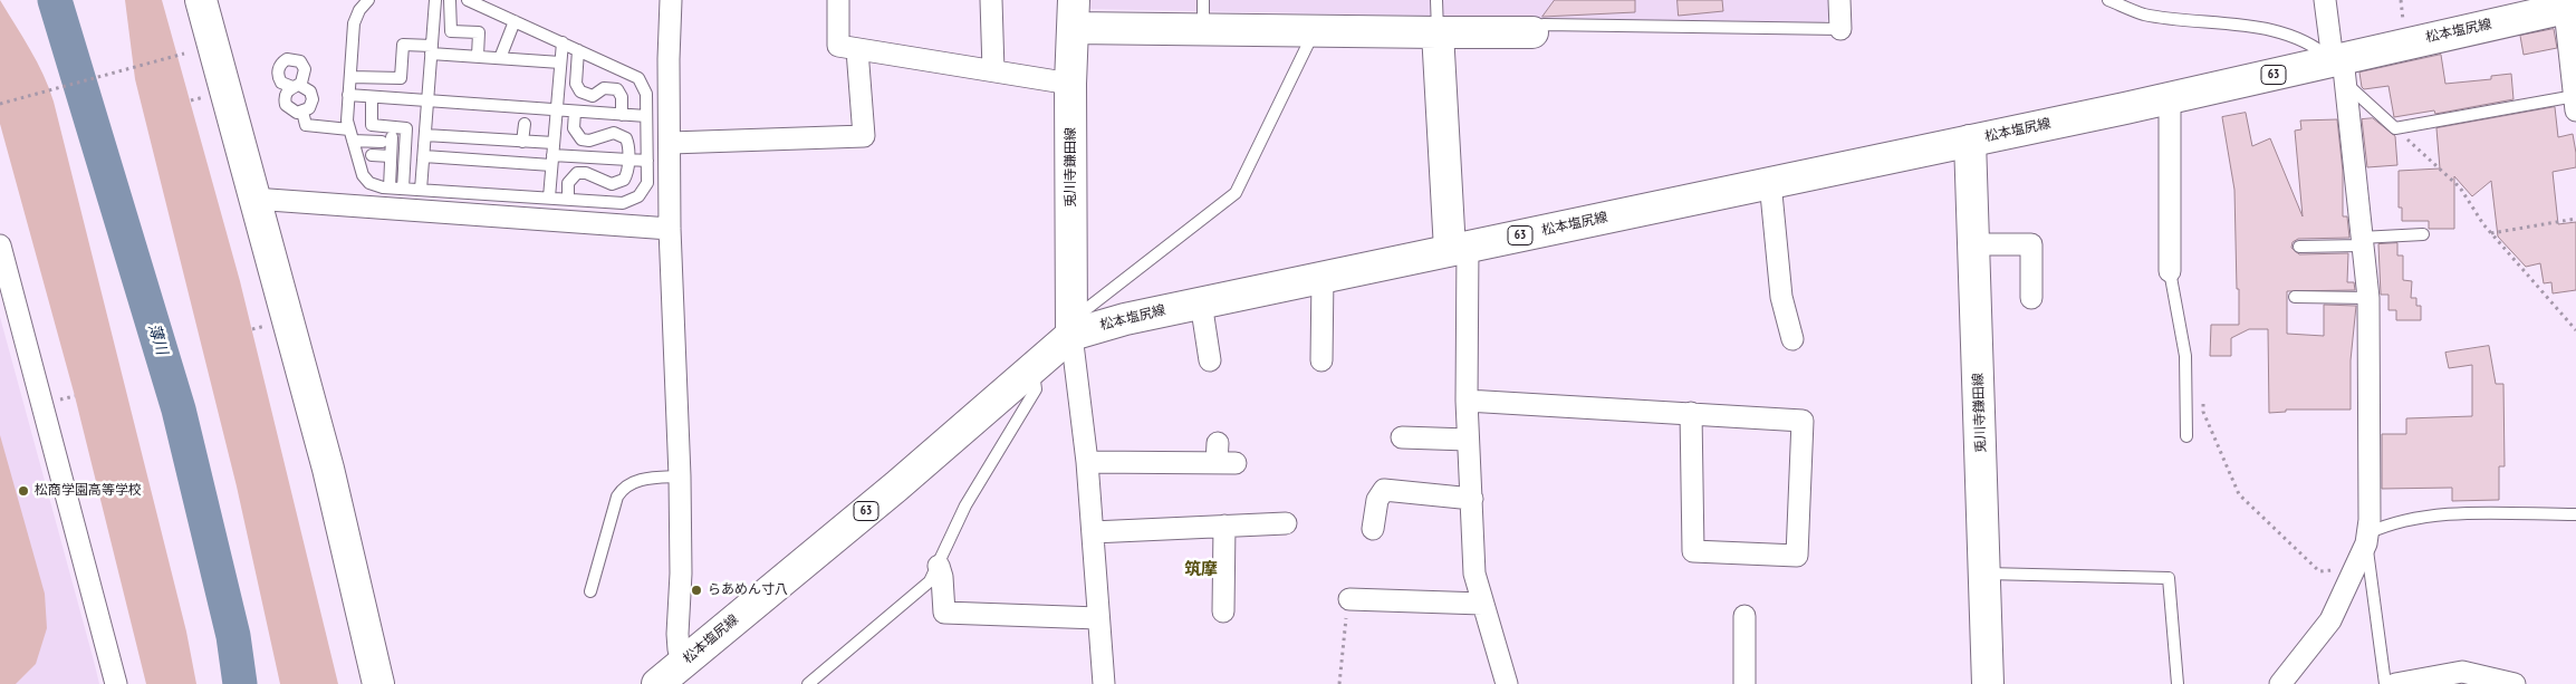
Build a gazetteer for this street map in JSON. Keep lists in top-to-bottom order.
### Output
{
  "streets": {
    "main road": ["松本塩尻線", "63", "兎川寺鎌田線"]
  },
  "crossings": [
    ["松本塩尻線", "兎川寺鎌田線"]
  ],
  "districts": ["筑摩"],
  "water": ["薄川"],
  "places": ["松商学園高等学校", "らあめん寸八"]
}
